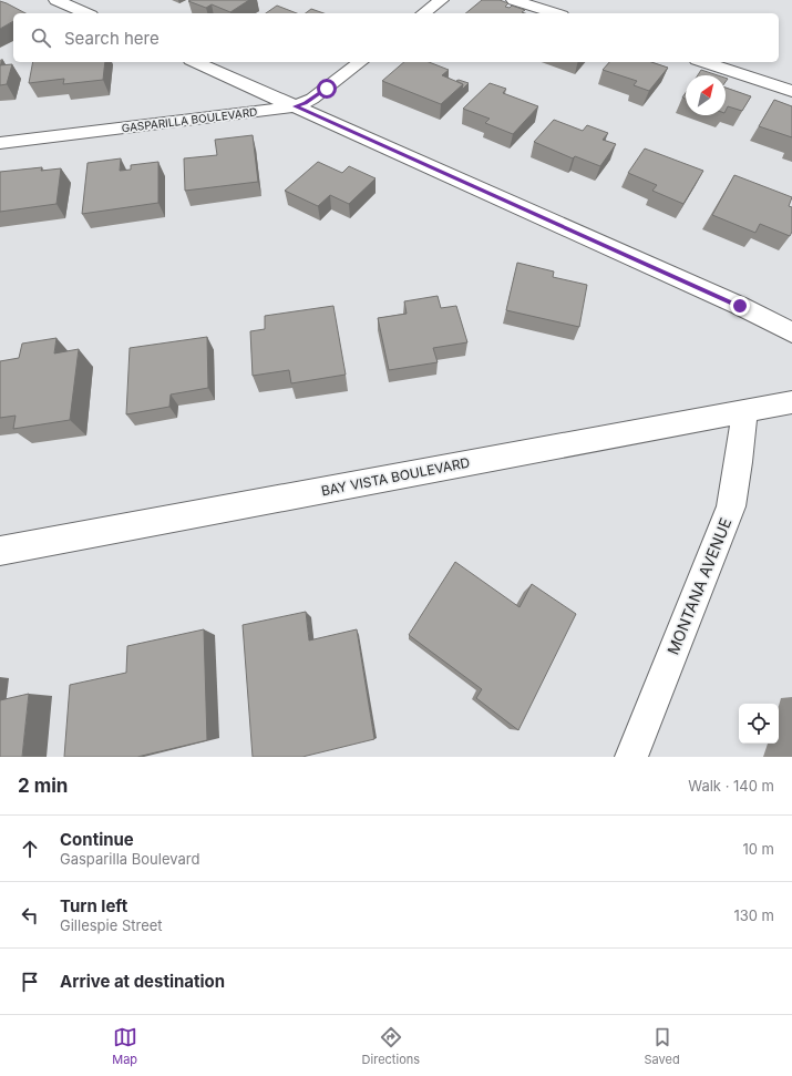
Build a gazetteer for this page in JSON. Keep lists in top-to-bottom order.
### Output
{
  "streets": {
    "street": ["GASPARILLA BOULEVARD", "BAY VISTA BOULEVARD", "MONTANA AVENUE"]
  },
  "crossings": [
    ["BAY VISTA BOULEVARD", "MONTANA AVENUE"]
  ],
  "north": "top right",
  "page": {
    "search": "Search here",
    "heading": ["2 min", "Walk · 140 m"],
    "list": [
      ["Continue", "Gasparilla Boulevard", "10 m"],
      ["Turn left", "Gillespie Street", "130 m"],
      "Arrive at destination"
    ],
    "nav": ["Map", "Directions", "Saved"]
  }
}
